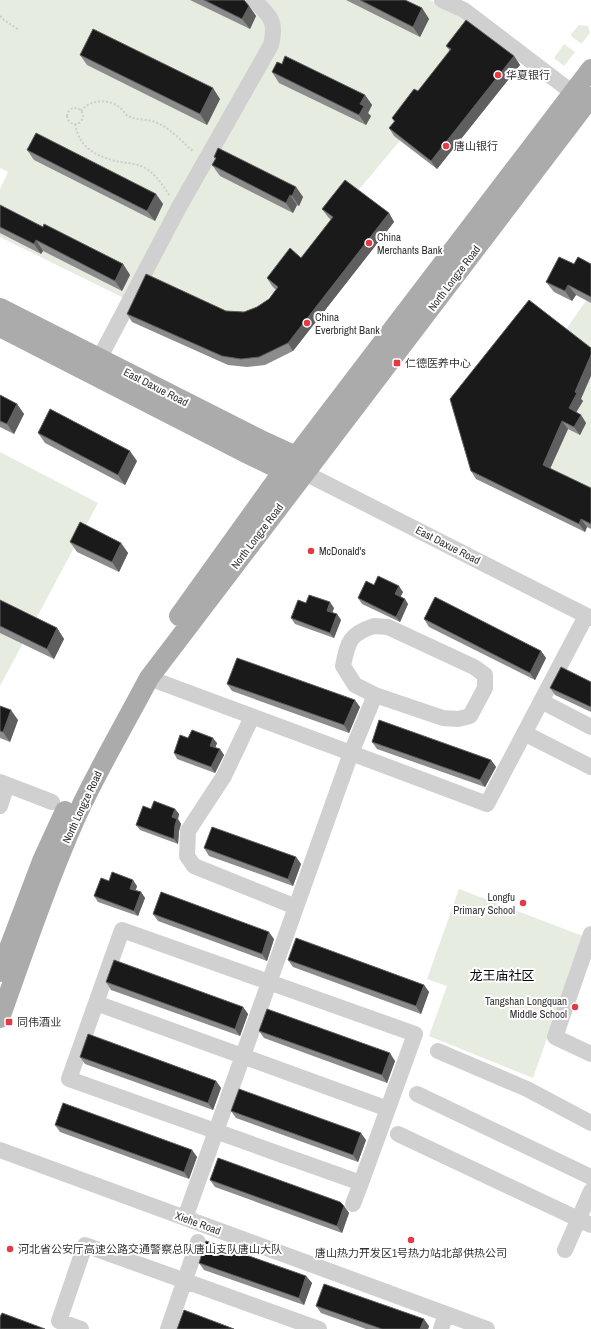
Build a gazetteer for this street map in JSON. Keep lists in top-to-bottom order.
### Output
{
  "streets": {
    "main road": ["North Longze Road", "East Daxue Road"],
    "street": ["Xiehe Road"]
  },
  "crossings": [
    ["North Longze Road", "East Daxue Road"]
  ],
  "districts": ["龙王庙社区"],
  "places": {
    "other": [
      "华夏银行",
      "唐山银行",
      "China Merchants Bank",
      "China Everbright Bank",
      "McDonald's",
      "Longfu Primary School",
      "Tangshan Longquan Middle School",
      "唐山热力开发区1号热力站北部供热公司",
      "河北省公安厅高速公路交通警察总队唐山支队唐山大队"
    ],
    "transit": ["仁德医养中心", "同伟酒业"]
  }
}
